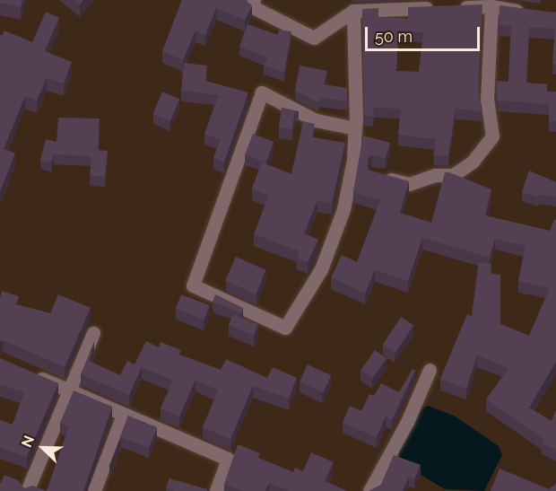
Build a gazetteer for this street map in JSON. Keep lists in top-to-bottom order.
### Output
{
  "scale_bar": "50 m",
  "north": "top left"
}
